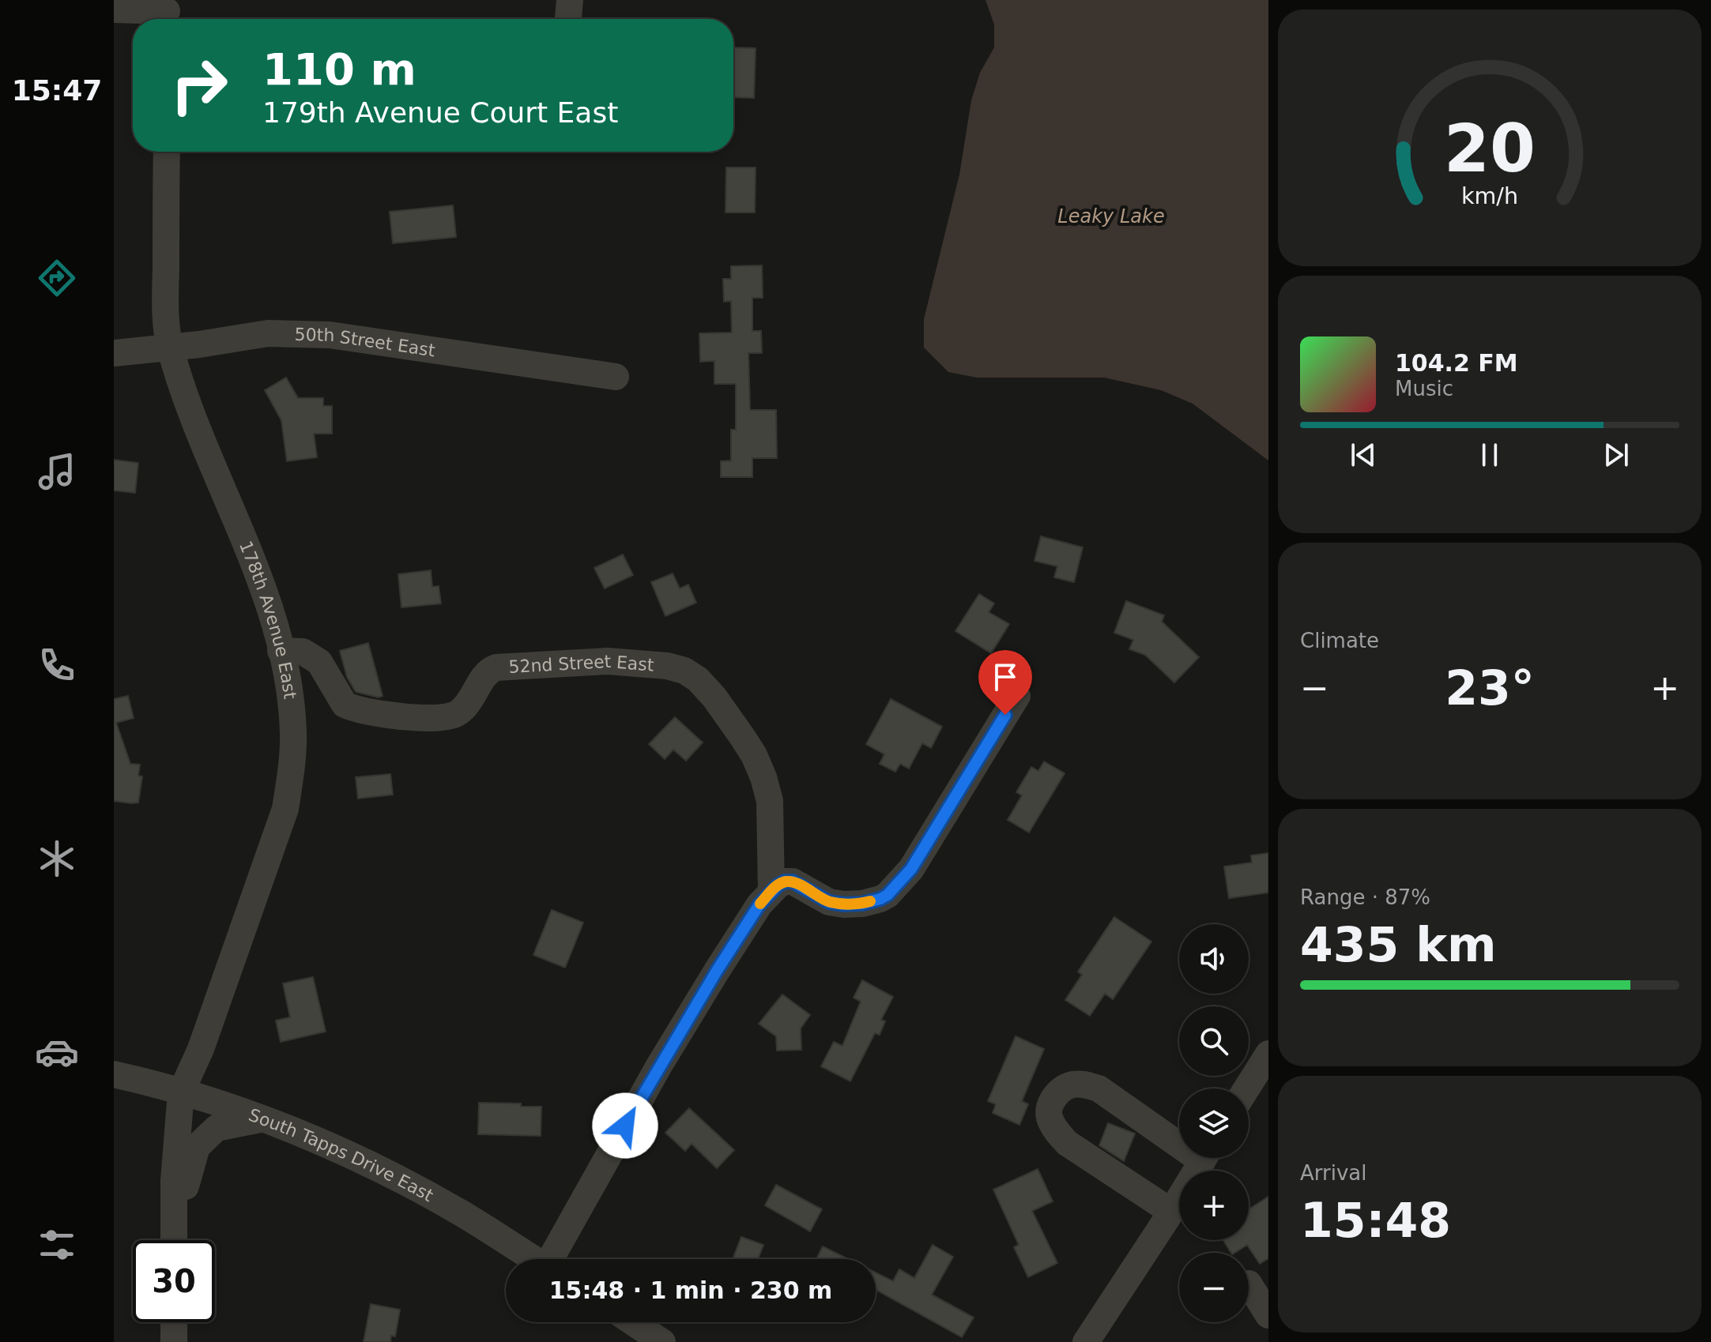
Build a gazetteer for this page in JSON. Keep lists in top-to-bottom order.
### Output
{
  "streets": {
    "street": [
      "50th Street East",
      "178th Avenue East",
      "52nd Street East",
      "South Tapps Drive East"
    ]
  },
  "crossings": [
    ["50th Street East", "178th Avenue East"],
    ["178th Avenue East", "52nd Street East"],
    ["178th Avenue East", "South Tapps Drive East"]
  ],
  "water": ["Leaky Lake"],
  "page": {
    "tabs": "15:47",
    "turn": ["110 m", "179th Avenue Court East"],
    "song": ["104.2 FM", "Music"],
    "tile": [
      "Climate",
      ["Range · 87%", "435 km"],
      ["Arrival", "15:48"]
    ],
    "heat": ["−", "23°", "+"],
    "map_buttons": ["+", "−"],
    "limit": "30",
    "trip": "15:48 · 1 min · 230 m",
    "gauge": ["20", "km/h"]
  }
}
